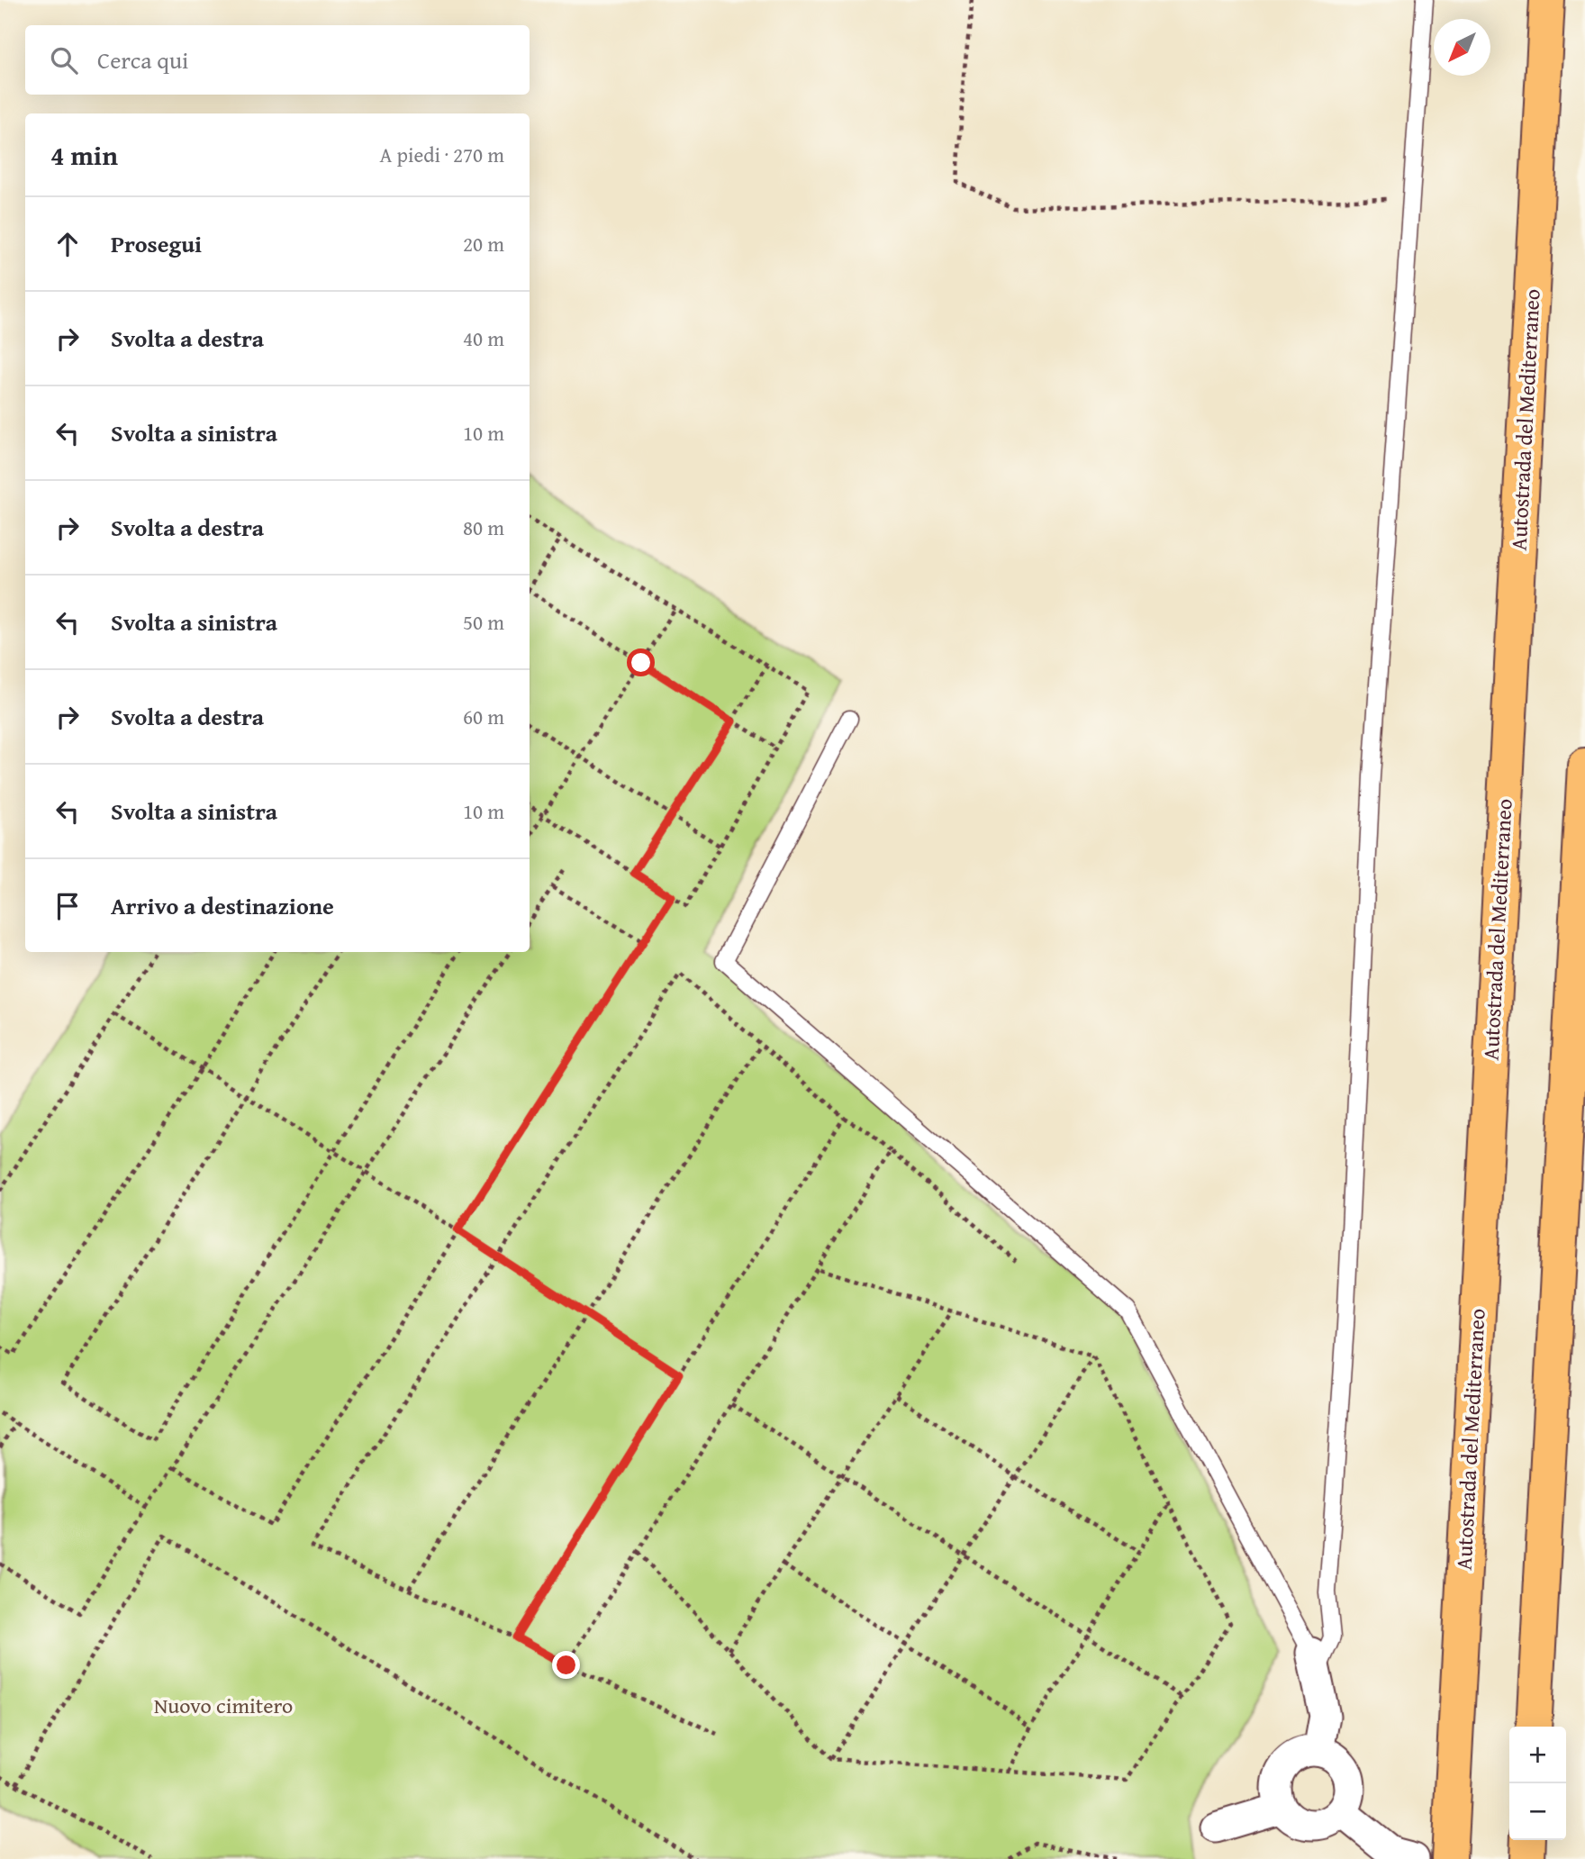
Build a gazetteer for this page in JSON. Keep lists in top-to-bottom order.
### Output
{
  "streets": {
    "highway": ["Autostrada del Mediterraneo"]
  },
  "parks": ["Nuovo cimitero"],
  "north": "bottom left",
  "page": {
    "search": "Cerca qui",
    "heading": ["4 min", "A piedi · 270 m"],
    "list": [
      ["Prosegui", "20 m"],
      ["Svolta a destra", "40 m"],
      ["Svolta a sinistra", "10 m"],
      ["Svolta a destra", "80 m"],
      ["Svolta a sinistra", "50 m"],
      ["Svolta a destra", "60 m"],
      ["Svolta a sinistra", "10 m"],
      "Arrivo a destinazione"
    ],
    "map_buttons": ["+", "−"]
  }
}
